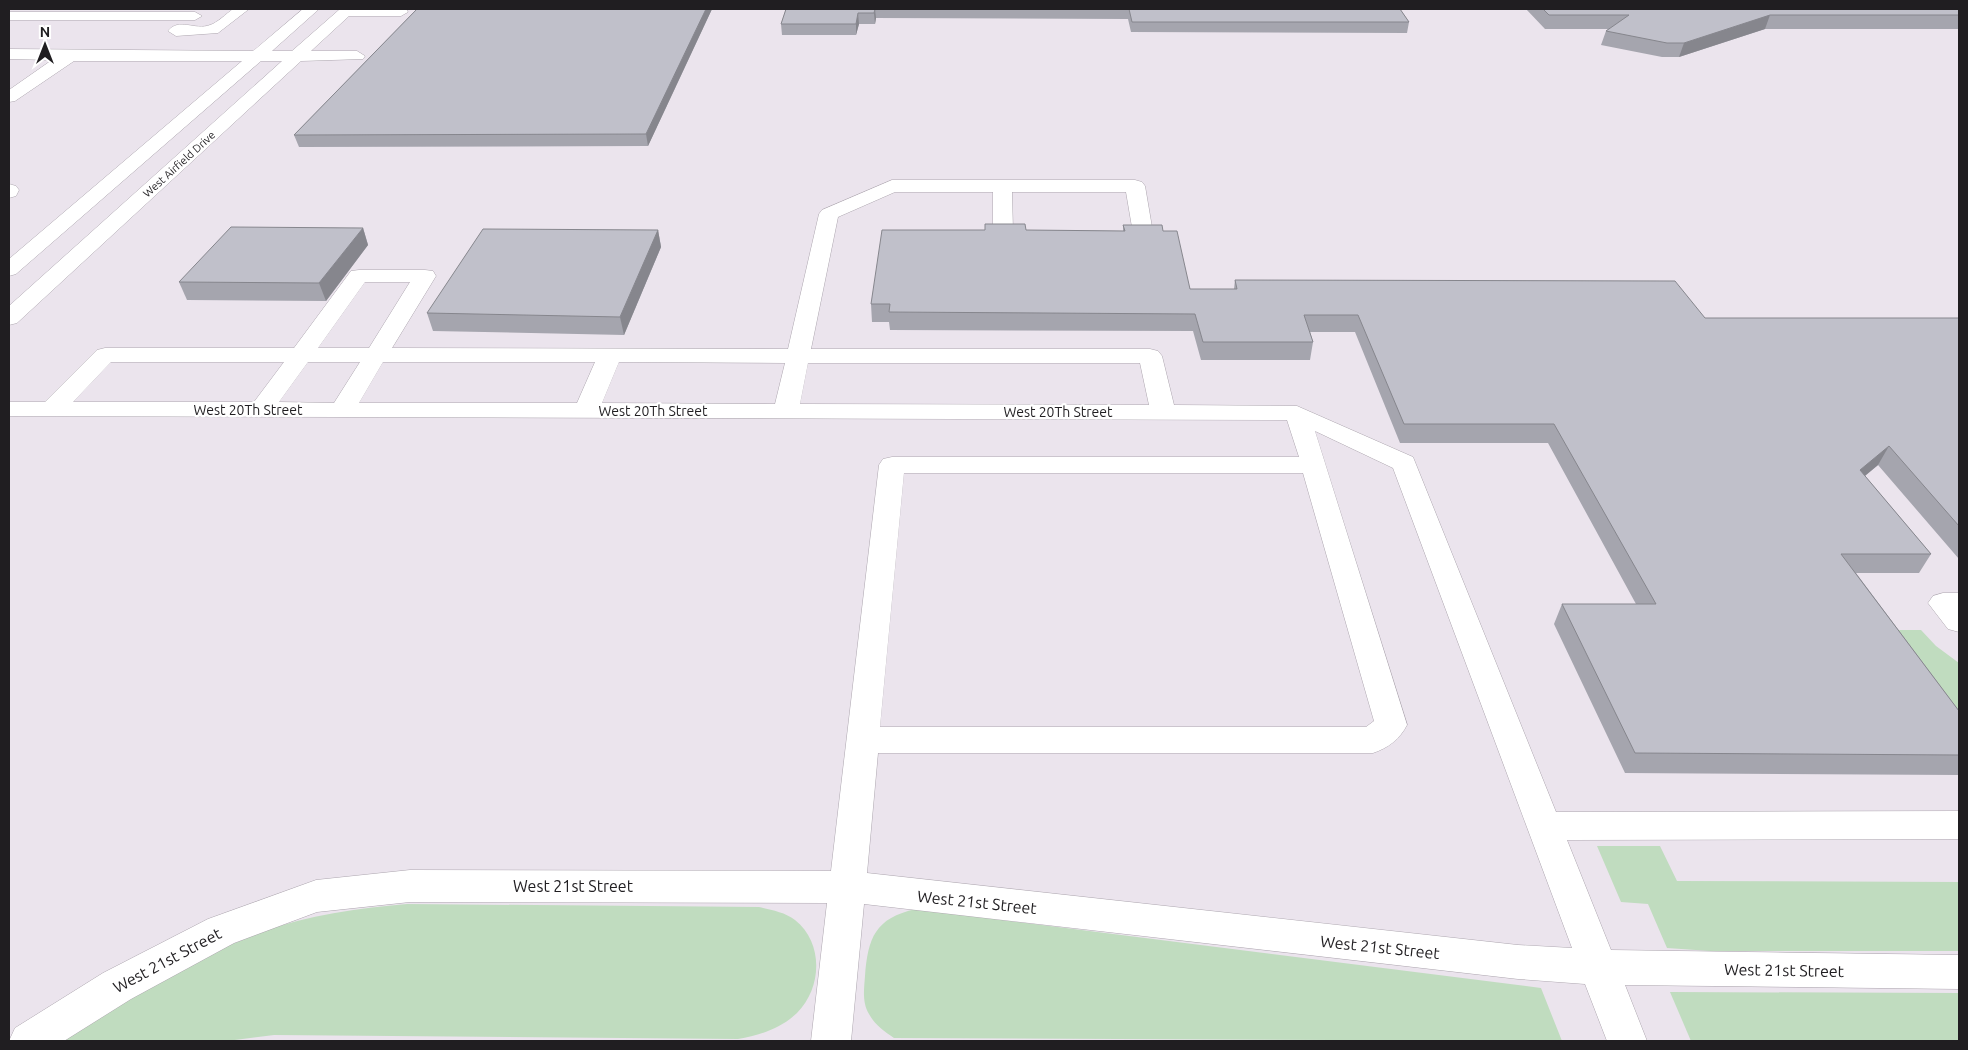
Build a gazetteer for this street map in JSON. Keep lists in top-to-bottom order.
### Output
{
  "streets": {
    "street": ["West Airfield Drive", "West 20Th Street", "West 21st Street"]
  },
  "north": "top"
}
